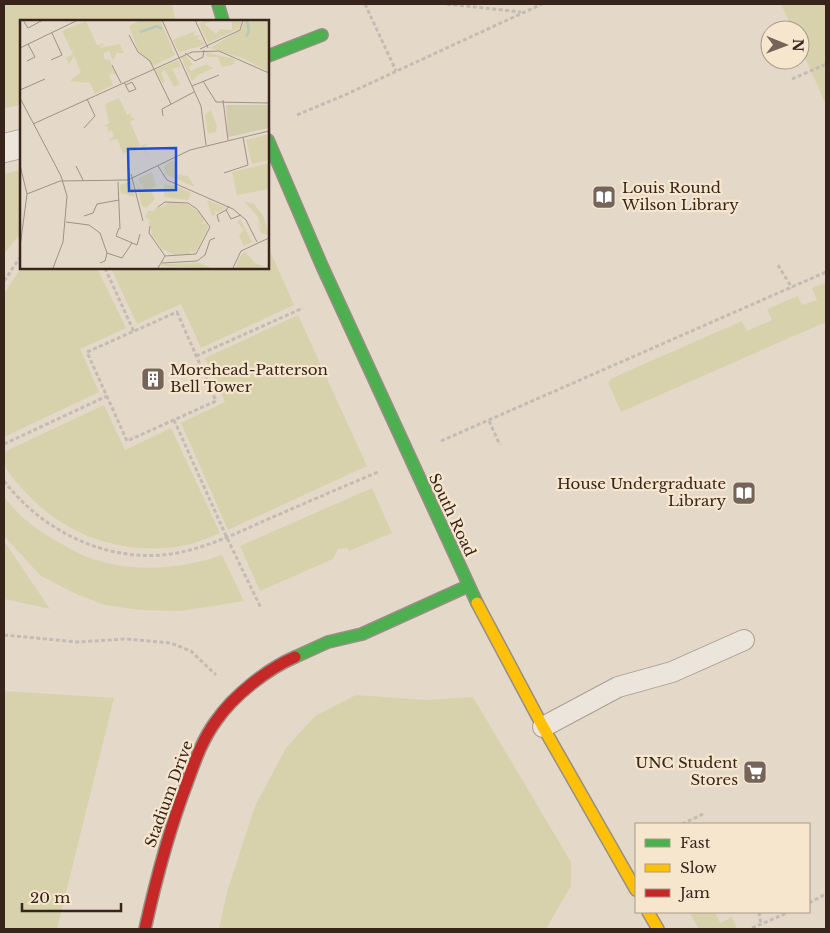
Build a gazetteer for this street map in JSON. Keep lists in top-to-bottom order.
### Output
{
  "streets": {
    "main road": ["South Road", "Stadium Drive"]
  },
  "crossings": [
    ["South Road", "Stadium Drive"]
  ],
  "places": {
    "library": ["Louis Round Wilson Library", "House Undergraduate Library"],
    "building": ["Morehead-Patterson Bell Tower"],
    "supermarket": ["UNC Student Stores"]
  },
  "legend": ["Fast", "Slow", "Jam"],
  "scale_bar": "20 m",
  "north": "right"
}
